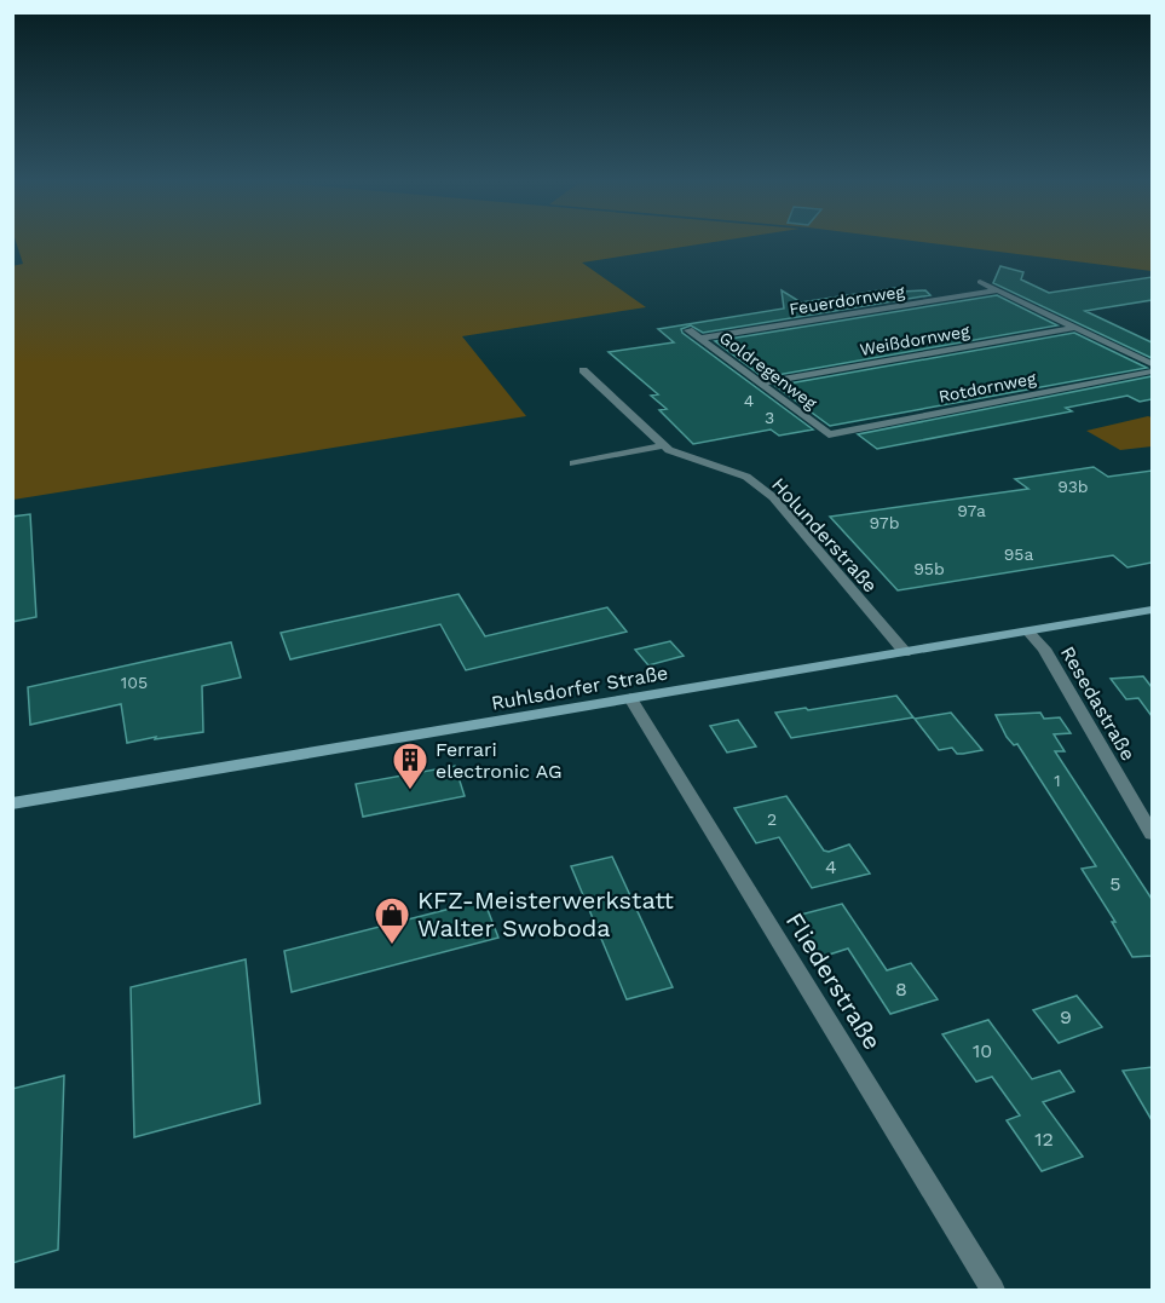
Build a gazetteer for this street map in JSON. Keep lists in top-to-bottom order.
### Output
{
  "streets": {
    "main road": ["Ruhlsdorfer Straße"],
    "street": [
      "Feuerdornweg",
      "Weißdornweg",
      "Goldregenweg",
      "Rotdornweg",
      "Holunderstraße",
      "Resedastraße",
      "Fliederstraße"
    ]
  },
  "crossings": [
    ["Feuerdornweg", "Goldregenweg"],
    ["Weißdornweg", "Goldregenweg"],
    ["Goldregenweg", "Rotdornweg"],
    ["Holunderstraße", "Ruhlsdorfer Straße"],
    ["Ruhlsdorfer Straße", "Resedastraße"],
    ["Ruhlsdorfer Straße", "Fliederstraße"]
  ],
  "places": {
    "building": ["Ferrari electronic AG"],
    "shop": ["KFZ-Meisterwerkstatt Walter Swoboda"]
  },
  "house_numbers": [
    "4",
    "3",
    "93b",
    "97a",
    "97b",
    "95a",
    "95b",
    "105",
    "1",
    "2",
    "4",
    "5",
    "8",
    "9",
    "10",
    "12"
  ]
}
